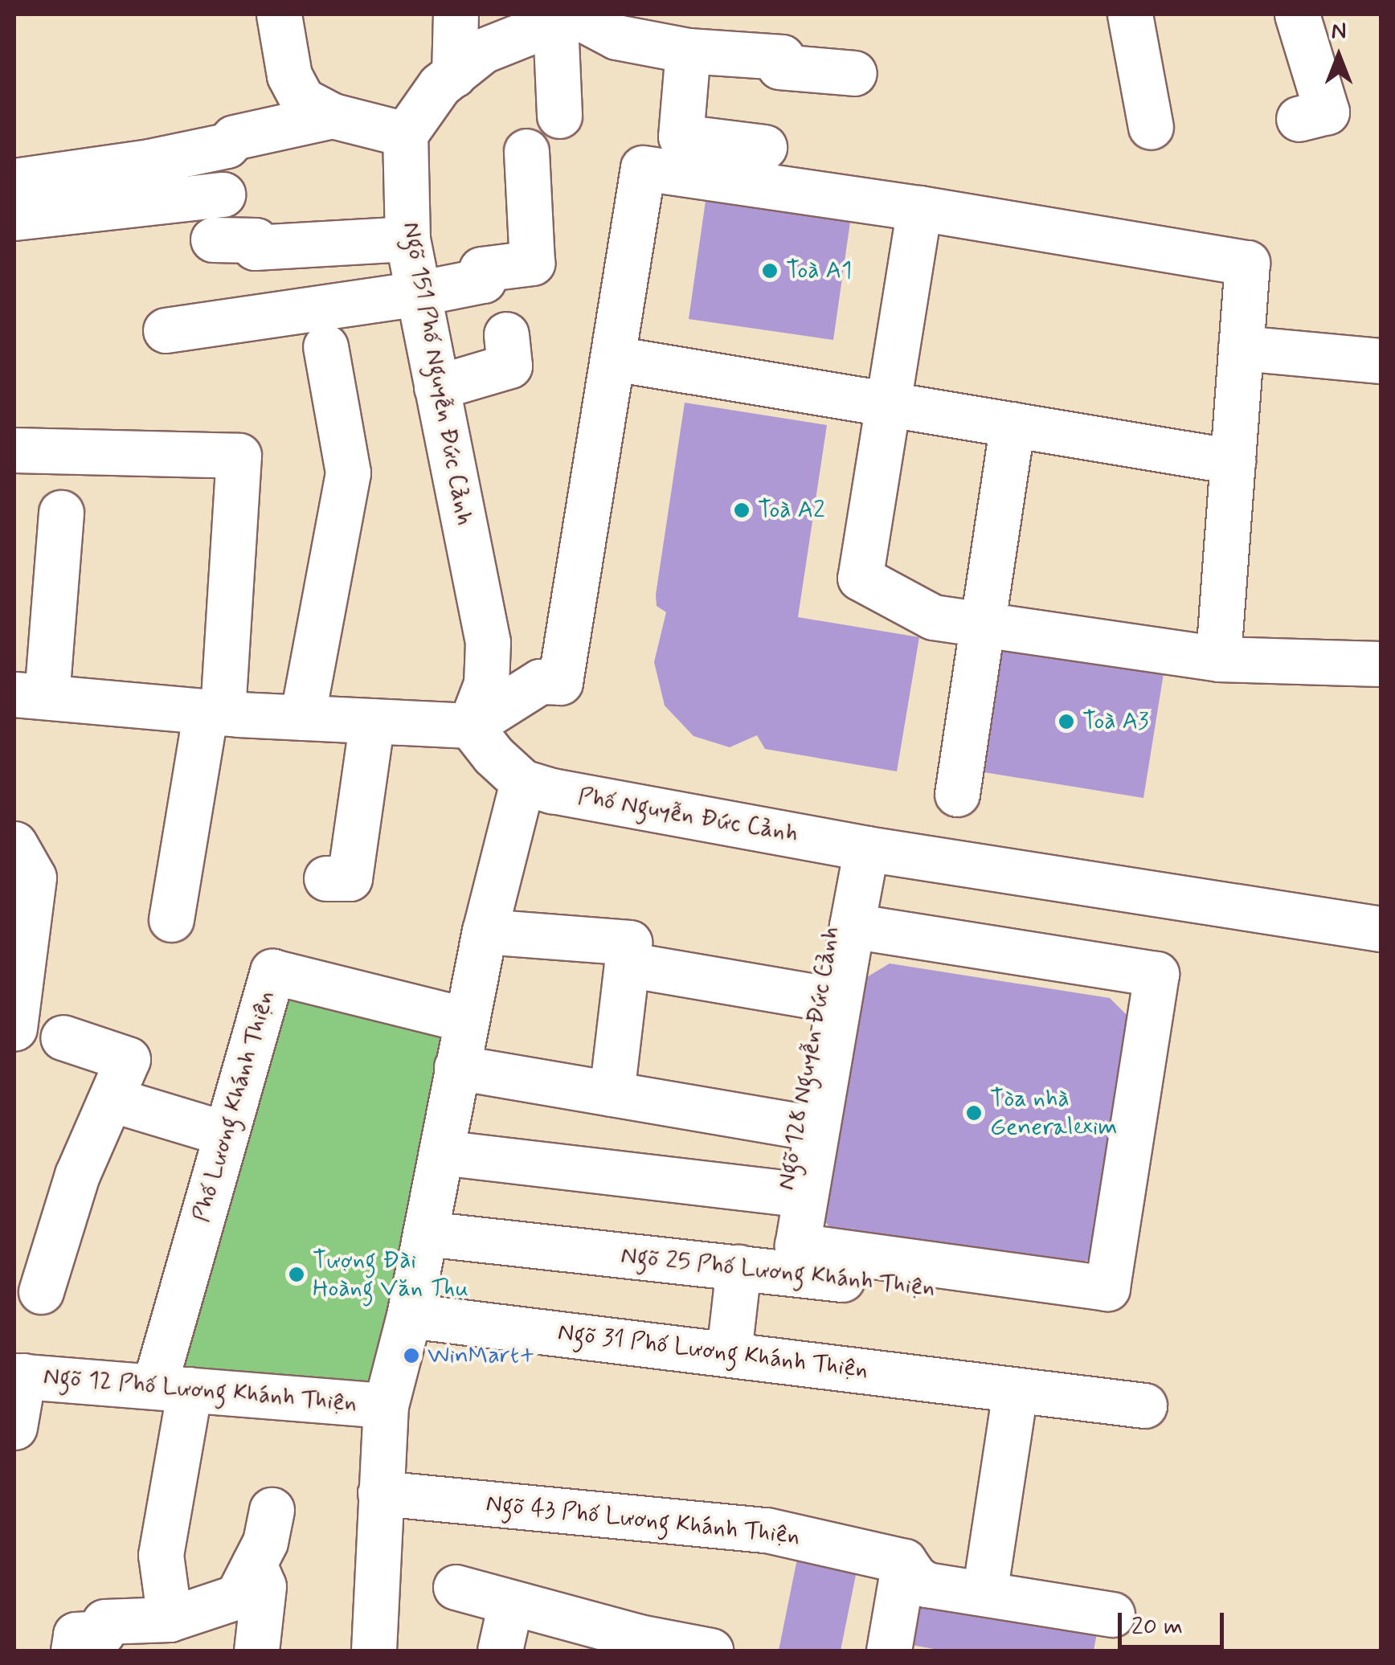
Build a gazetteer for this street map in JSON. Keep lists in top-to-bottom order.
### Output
{
  "streets": {
    "street": [
      "Ngõ 151 Phố Nguyễn Đức Cảnh",
      "Phố Nguyễn Đức Cảnh",
      "Ngõ 128 Nguyễn Đức Cảnh",
      "Phố Lương Khánh Thiện",
      "Ngõ 25 Phố Lương Khánh Thiện",
      "Ngõ 31 Phố Lương Khánh Thiện",
      "Ngõ 12 Phố Lương Khánh Thiện",
      "Ngõ 43 Phố Lương Khánh Thiện"
    ]
  },
  "crossings": [
    ["Ngõ 151 Phố Nguyễn Đức Cảnh", "Phố Nguyễn Đức Cảnh"],
    ["Phố Nguyễn Đức Cảnh", "Ngõ 128 Nguyễn Đức Cảnh"],
    ["Ngõ 128 Nguyễn Đức Cảnh", "Ngõ 25 Phố Lương Khánh Thiện"],
    ["Ngõ 128 Nguyễn Đức Cảnh", "Ngõ 31 Phố Lương Khánh Thiện"],
    ["Phố Lương Khánh Thiện", "Ngõ 12 Phố Lương Khánh Thiện"]
  ],
  "places": [
    "Toà A1",
    "Toà A2",
    "Toà A3",
    "Tòa nhà Generalexim",
    "Tượng Đài Hoàng Văn Thụ",
    "WinMart+"
  ],
  "scale_bar": "20 m",
  "north": "top"
}
